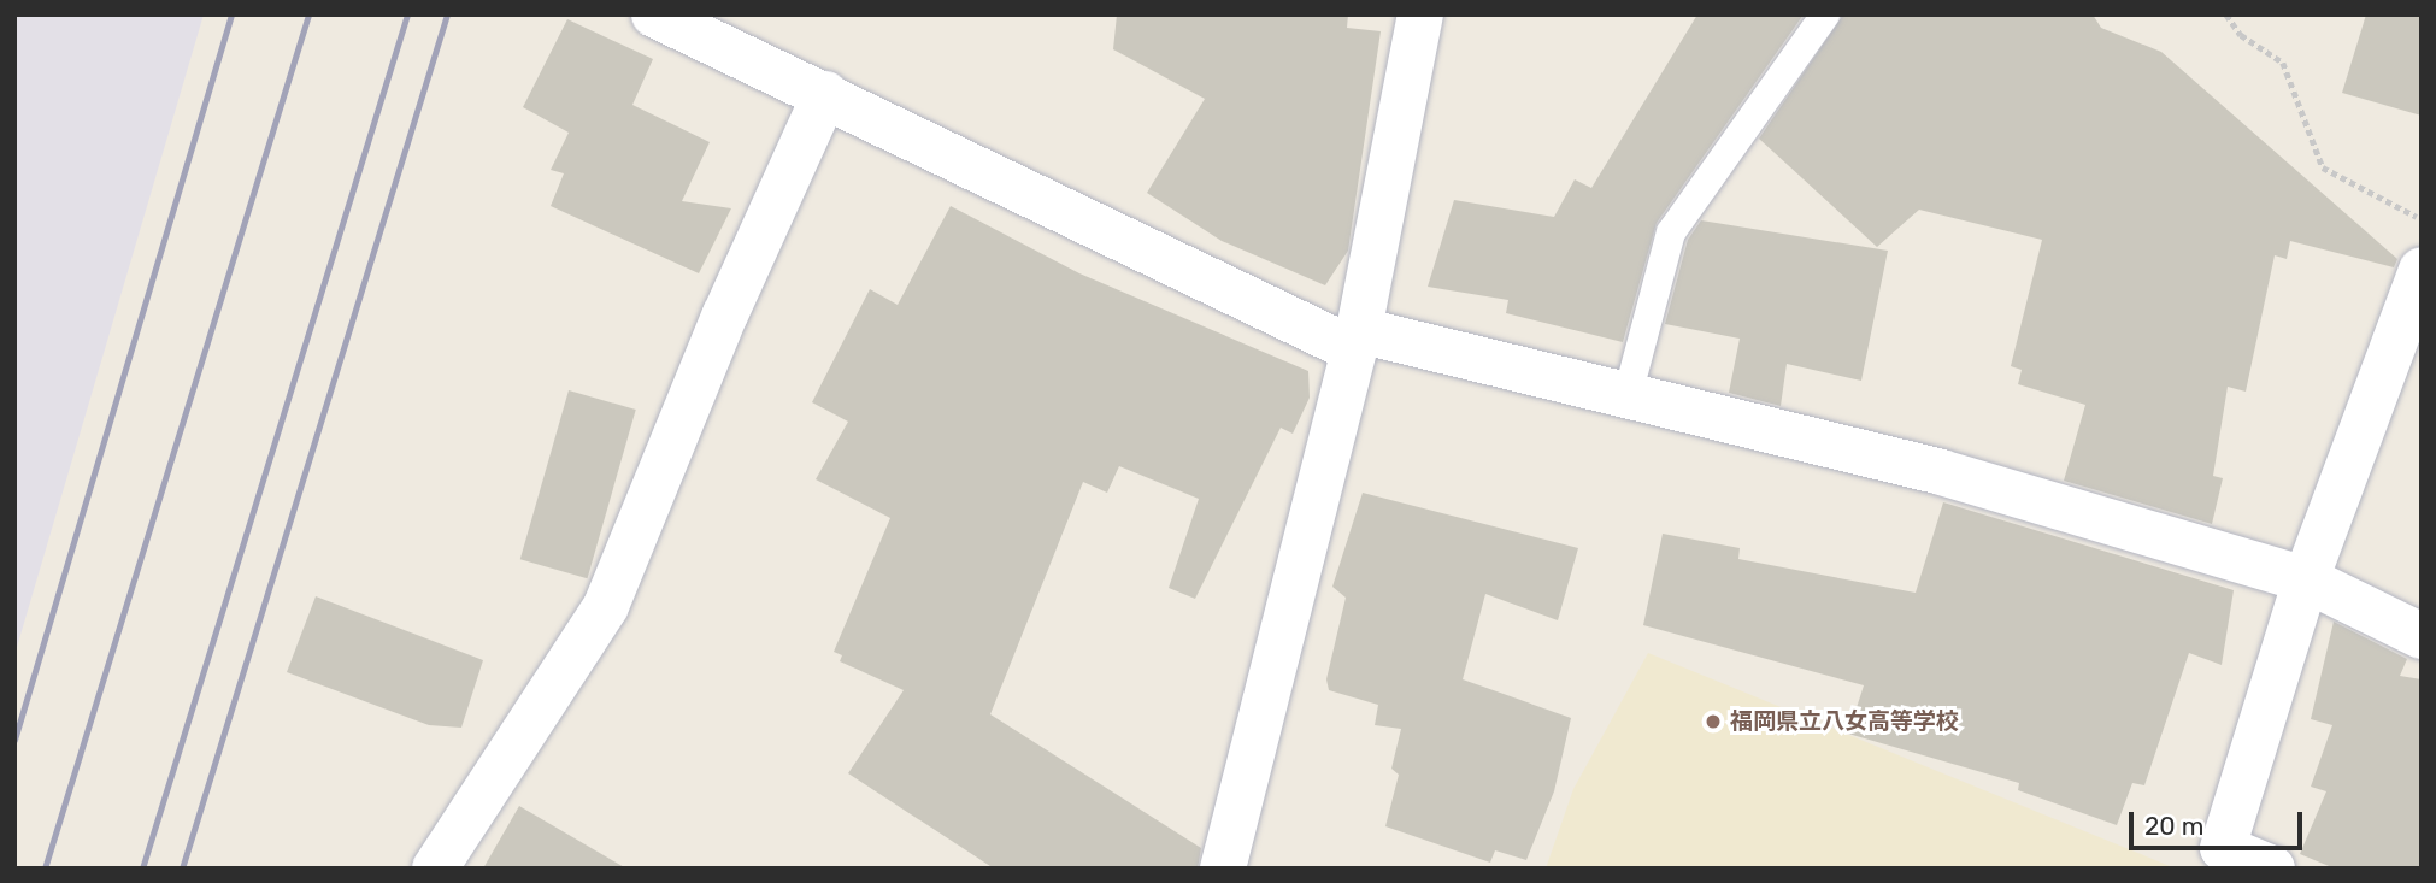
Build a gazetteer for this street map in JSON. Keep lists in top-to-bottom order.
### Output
{
  "places": ["福岡県立八女高等学校"],
  "scale_bar": "20 m"
}
